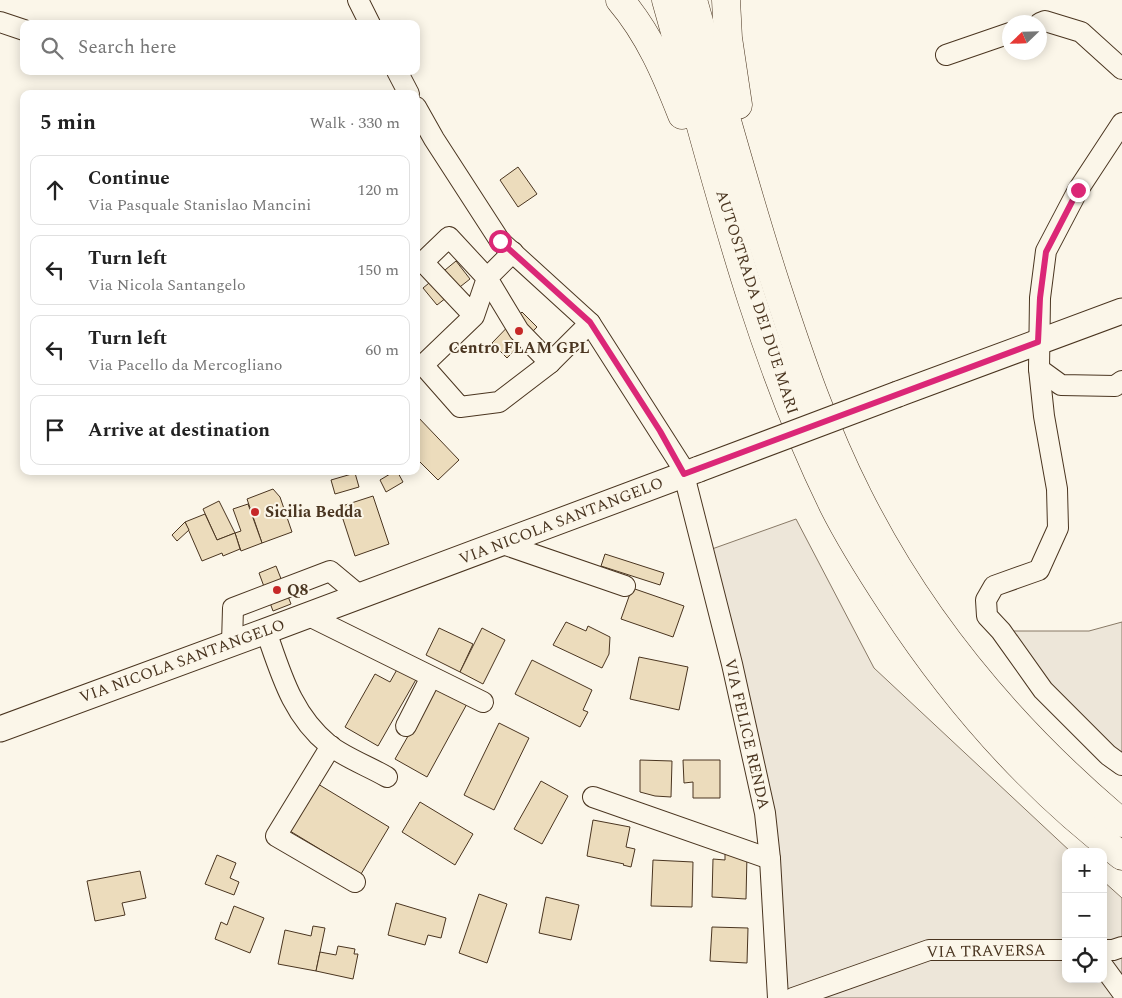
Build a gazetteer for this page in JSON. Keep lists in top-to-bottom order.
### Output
{
  "streets": {
    "highway": ["AUTOSTRADA DEI DUE MARI"],
    "main road": ["VIA NICOLA SANTANGELO"],
    "street": ["VIA FELICE RENDA", "VIA TRAVERSA"]
  },
  "crossings": [
    ["VIA NICOLA SANTANGELO", "VIA FELICE RENDA"]
  ],
  "places": ["Centro FLAM GPL", "Sicilia Bedda", "Q8"],
  "north": "bottom left",
  "page": {
    "search": "Search here",
    "heading": ["5 min", "Walk · 330 m"],
    "list": [
      ["Continue", "Via Pasquale Stanislao Mancini", "120 m"],
      ["Turn left", "Via Nicola Santangelo", "150 m"],
      ["Turn left", "Via Pacello da Mercogliano", "60 m"],
      "Arrive at destination"
    ],
    "map_buttons": ["+", "−"]
  }
}
